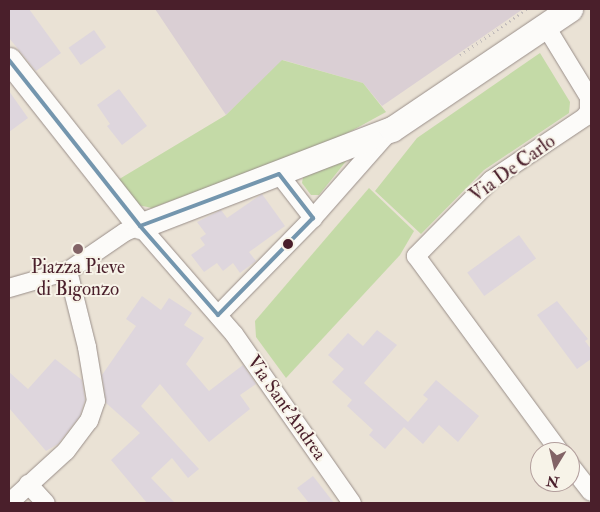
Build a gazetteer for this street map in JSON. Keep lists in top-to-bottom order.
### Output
{
  "streets": {
    "street": ["Via De Carlo", "Via Sant'Andrea"]
  },
  "places": ["Piazza Pieve di Bigonzo"],
  "north": "bottom"
}
